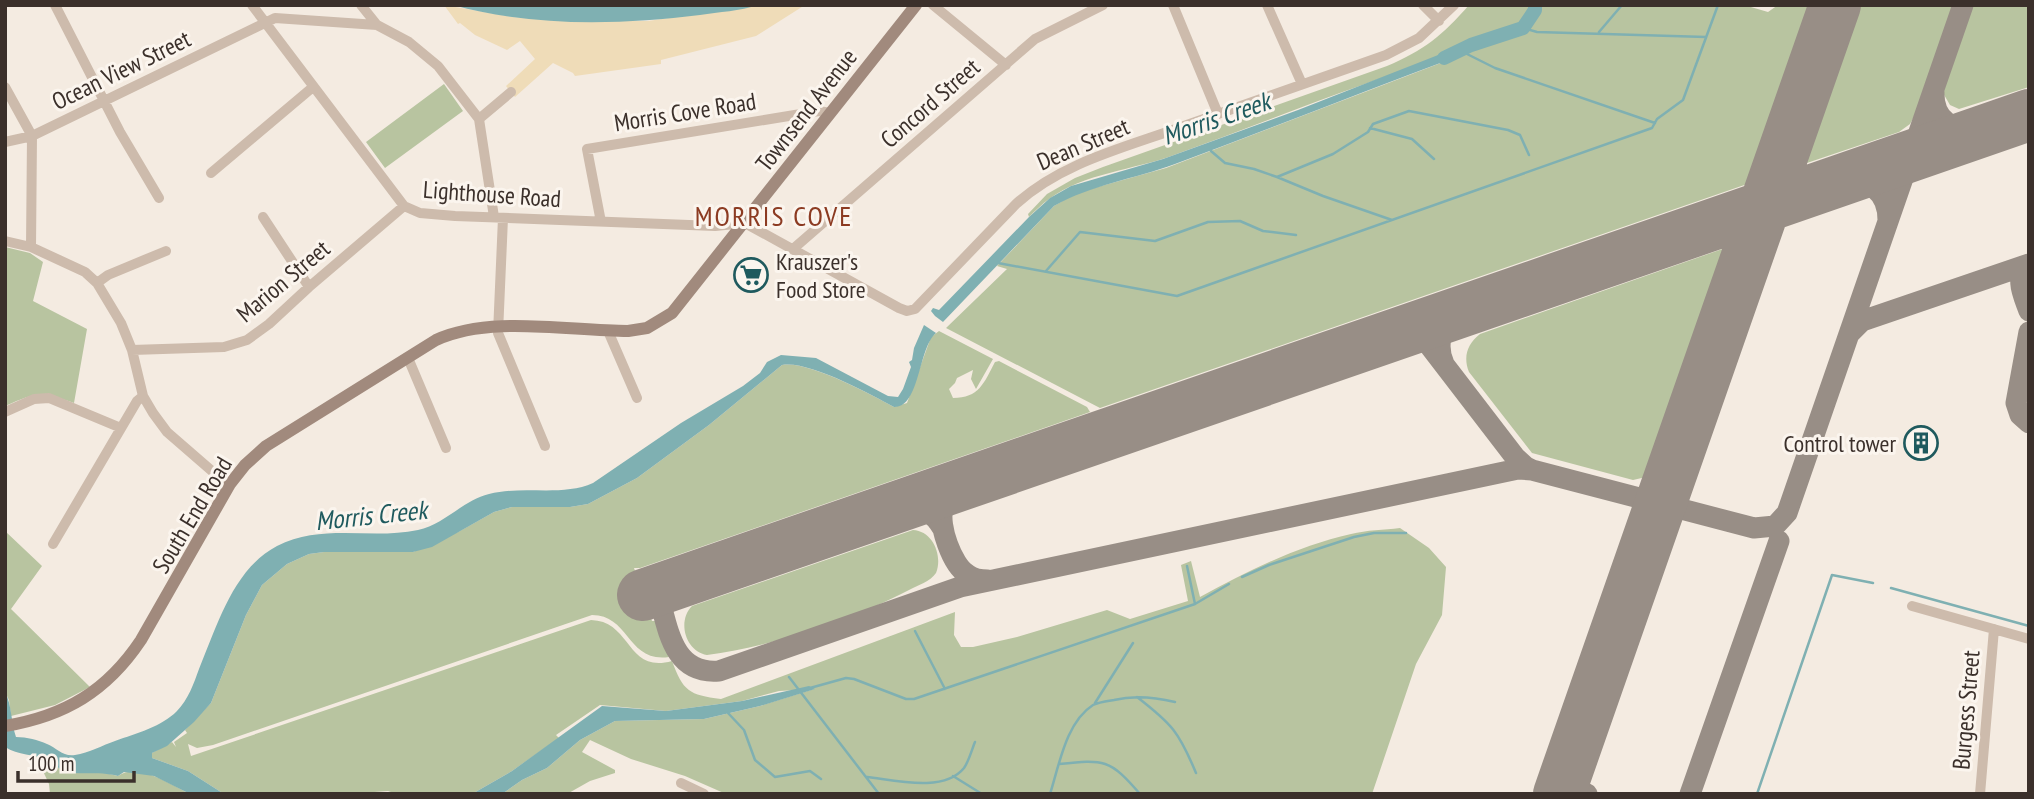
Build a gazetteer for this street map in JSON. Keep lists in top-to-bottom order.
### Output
{
  "streets": {
    "main road": ["Townsend Avenue", "South End Road"],
    "street": [
      "Ocean View Street",
      "Concord Street",
      "Morris Cove Road",
      "Dean Street",
      "Lighthouse Road",
      "Marion Street",
      "Burgess Street"
    ]
  },
  "crossings": [
    ["Ocean View Street", "Lighthouse Road"],
    ["Concord Street", "Dean Street"],
    ["Townsend Avenue", "Morris Cove Road"],
    ["Townsend Avenue", "Lighthouse Road"],
    ["Townsend Avenue", "South End Road"],
    ["Morris Cove Road", "Lighthouse Road"],
    ["Lighthouse Road", "Marion Street"]
  ],
  "districts": ["MORRIS COVE"],
  "water": ["Morris Creek"],
  "places": {
    "supermarket": ["Krauszer's Food Store"],
    "building": ["Control tower"]
  },
  "scale_bar": "100 m"
}
